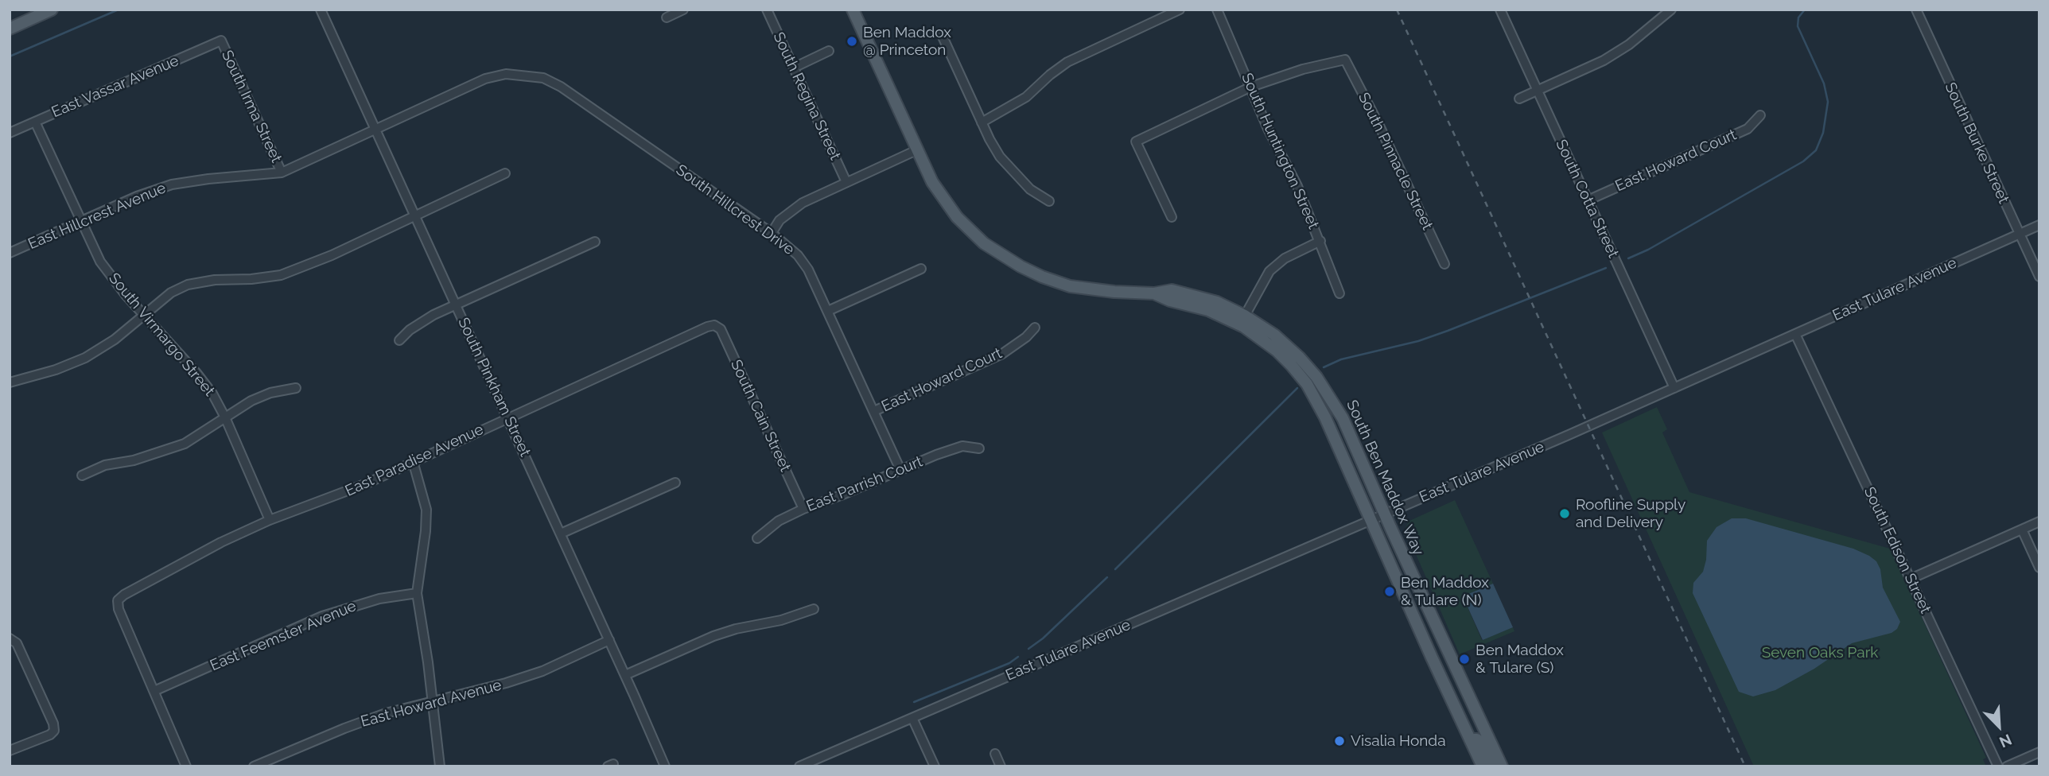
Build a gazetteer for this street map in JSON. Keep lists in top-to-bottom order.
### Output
{
  "streets": {
    "main road": ["South Ben Maddox Way"],
    "street": [
      "East Vassar Avenue",
      "South Regina Street",
      "South Irma Street",
      "South Burke Street",
      "South Huntington Street",
      "East Howard Court",
      "South Pinnacle Street",
      "South Cotta Street",
      "South Hillcrest Drive",
      "East Hillcrest Avenue",
      "East Tulare Avenue",
      "South Virmargo Street",
      "South Pinkham Street",
      "South Cain Street",
      "East Paradise Avenue",
      "East Parrish Court",
      "South Edison Street",
      "East Feemster Avenue",
      "East Howard Avenue"
    ]
  },
  "crossings": [
    ["East Vassar Avenue", "South Irma Street"],
    ["East Vassar Avenue", "South Virmargo Street"],
    ["South Irma Street", "East Hillcrest Avenue"],
    ["South Burke Street", "East Tulare Avenue"],
    ["South Huntington Street", "South Pinnacle Street"],
    ["East Howard Court", "South Cotta Street"],
    ["East Howard Court", "South Hillcrest Drive"],
    ["South Cotta Street", "East Tulare Avenue"],
    ["South Hillcrest Drive", "East Hillcrest Avenue"],
    ["South Hillcrest Drive", "South Pinkham Street"],
    ["South Hillcrest Drive", "East Parrish Court"],
    ["East Hillcrest Avenue", "South Virmargo Street"],
    ["East Hillcrest Avenue", "South Pinkham Street"],
    ["East Tulare Avenue", "South Ben Maddox Way"],
    ["East Tulare Avenue", "South Edison Street"],
    ["South Virmargo Street", "East Paradise Avenue"],
    ["South Pinkham Street", "East Paradise Avenue"],
    ["South Pinkham Street", "East Howard Avenue"],
    ["South Cain Street", "East Paradise Avenue"],
    ["South Cain Street", "East Parrish Court"],
    ["East Paradise Avenue", "East Feemster Avenue"]
  ],
  "parks": ["Seven Oaks Park"],
  "places": [
    "Ben Maddox @ Princeton",
    "Roofline Supply and Delivery",
    "Ben Maddox & Tulare (N)",
    "Ben Maddox & Tulare (S)",
    "Visalia Honda"
  ],
  "north": "bottom right"
}
